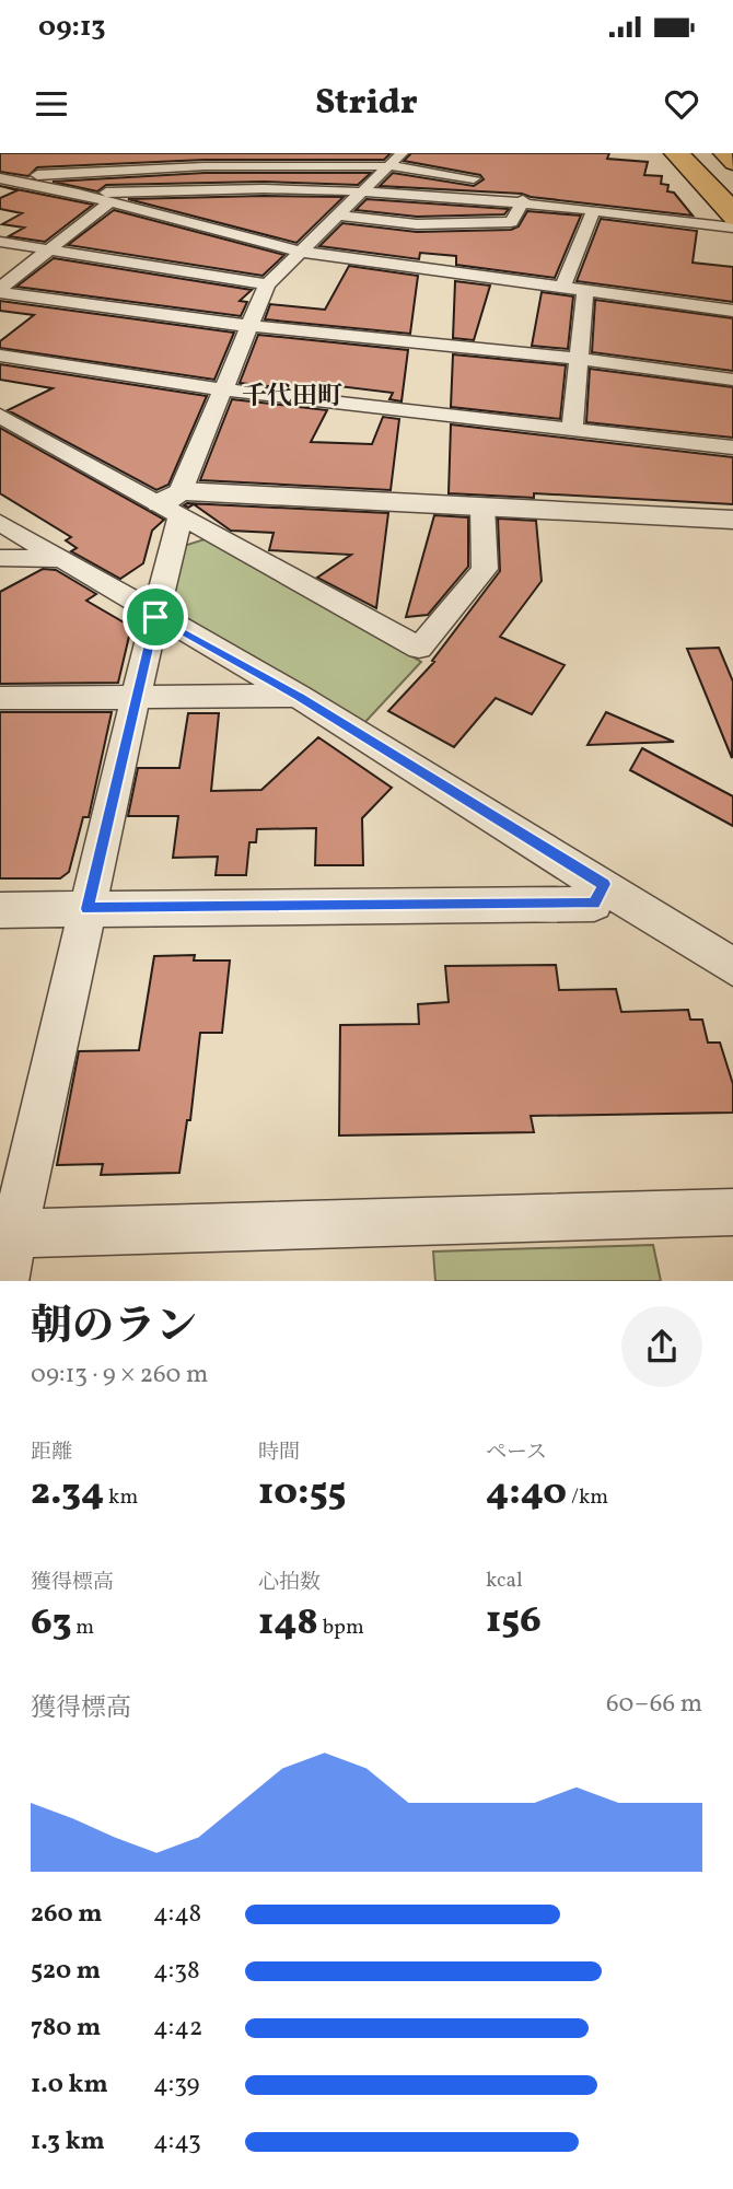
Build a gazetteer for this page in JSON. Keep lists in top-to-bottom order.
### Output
{
  "districts": ["千代田町"],
  "page": {
    "status": "09:13",
    "header": "Stridr",
    "heading": ["朝のラン", "09:13 · 9 × 260 m"],
    "stats": [
      ["距離", "2.34 km"],
      ["時間", "10:55"],
      ["ペース", "4:40 /km"],
      ["獲得標高", "63 m"],
      ["心拍数", "148 bpm"],
      ["kcal", "156"]
    ],
    "chart": ["獲得標高", "60–66 m"],
    "list": [
      {
        "name": "260 m",
        "note": "4:48"
      },
      {
        "name": "520 m",
        "note": "4:38"
      },
      {
        "name": "780 m",
        "note": "4:42"
      },
      {
        "name": "1.0 km",
        "note": "4:39"
      },
      {
        "name": "1.3 km",
        "note": "4:43"
      }
    ]
  }
}
